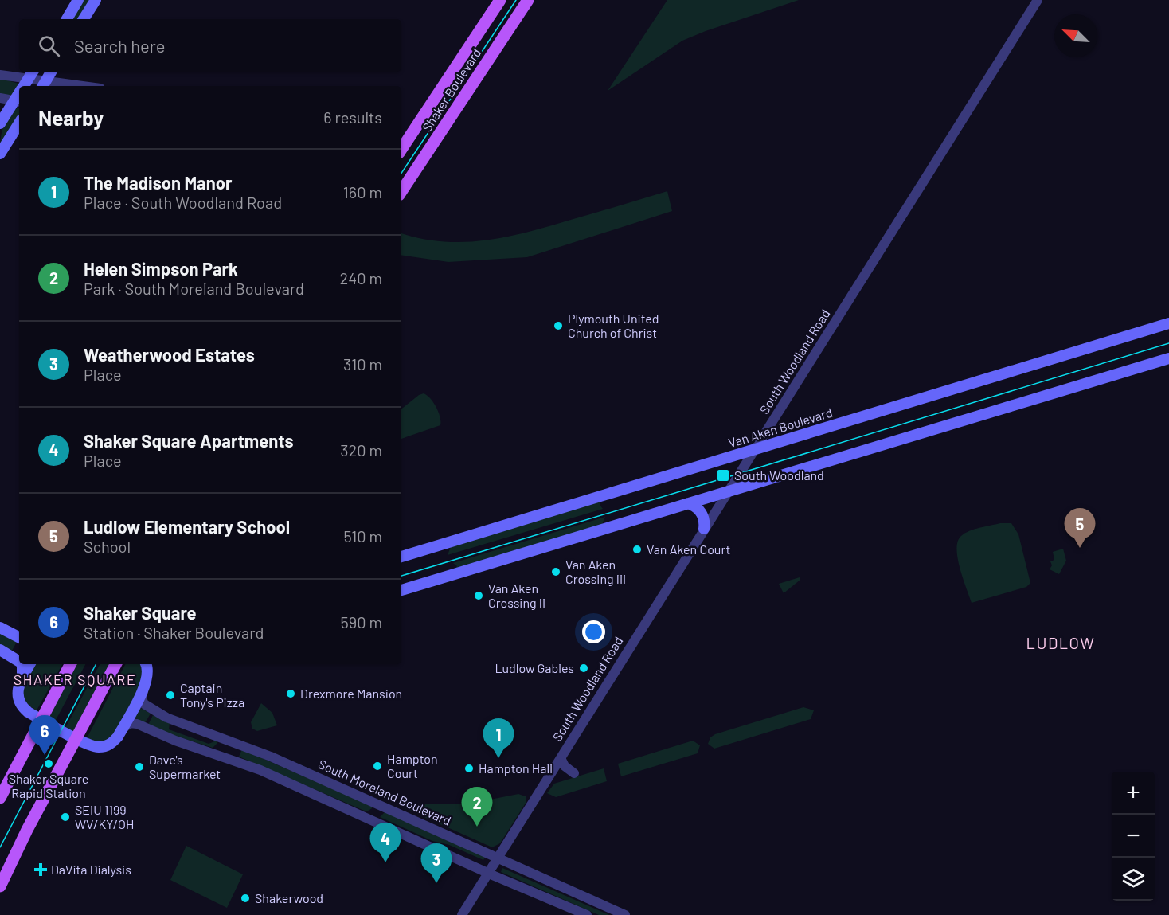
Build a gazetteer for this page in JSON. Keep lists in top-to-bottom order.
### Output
{
  "streets": {
    "main road": ["Shaker Boulevard", "Van Aken Boulevard"],
    "street": ["South Woodland Road", "South Moreland Boulevard"]
  },
  "crossings": [
    ["South Woodland Road", "Van Aken Boulevard"],
    ["South Woodland Road", "South Moreland Boulevard"]
  ],
  "districts": ["LUDLOW", "SHAKER SQUARE"],
  "places": {
    "other": [
      "Plymouth United Church of Christ",
      "Van Aken Court",
      "Van Aken Crossing III",
      "Van Aken Crossing II",
      "Ludlow Gables",
      "Drexmore Mansion",
      "Captain Tony's Pizza",
      "Shaker Square Rapid Station",
      "Hampton Court",
      "Dave's Supermarket",
      "Hampton Hall",
      "SEIU 1199 WV/KY/OH",
      "Shakerwood"
    ],
    "transit": ["South Woodland"],
    "health": ["DaVita Dialysis"]
  },
  "north": "top left",
  "page": {
    "search": "Search here",
    "heading": ["Nearby", "6 results"],
    "list": [
      {
        "mark": "1",
        "name": "The Madison Manor",
        "note": "Place · South Woodland Road",
        "value": "160 m"
      },
      {
        "mark": "2",
        "name": "Helen Simpson Park",
        "note": "Park · South Moreland Boulevard",
        "value": "240 m"
      },
      {
        "mark": "3",
        "name": "Weatherwood Estates",
        "note": "Place",
        "value": "310 m"
      },
      {
        "mark": "4",
        "name": "Shaker Square Apartments",
        "note": "Place",
        "value": "320 m"
      },
      {
        "mark": "5",
        "name": "Ludlow Elementary School",
        "note": "School",
        "value": "510 m"
      },
      {
        "mark": "6",
        "name": "Shaker Square",
        "note": "Station · Shaker Boulevard",
        "value": "590 m"
      }
    ],
    "pins": [
      "5",
      "6",
      "1",
      "2",
      "4",
      "3"
    ],
    "map_buttons": ["+", "−"]
  }
}
